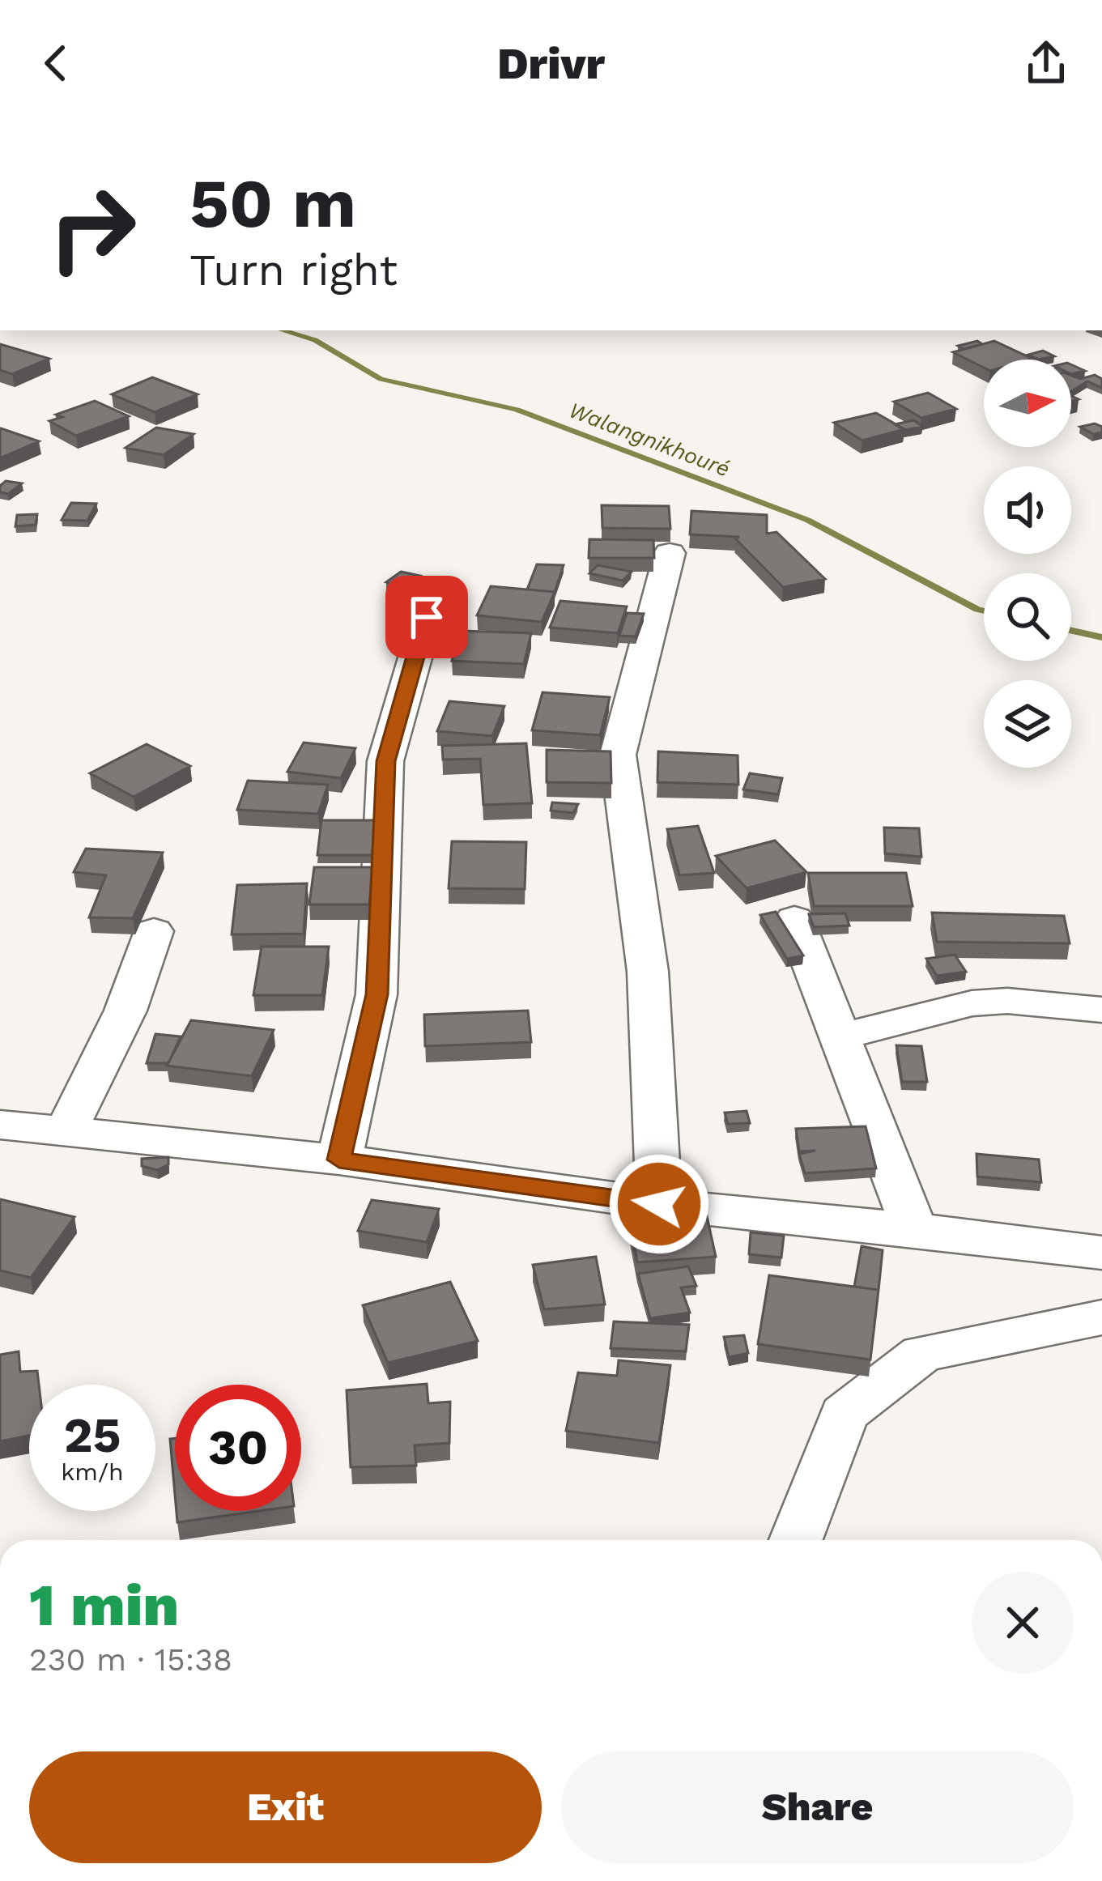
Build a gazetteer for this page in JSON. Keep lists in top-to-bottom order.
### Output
{
  "water": ["Walangnikhouré"],
  "north": "right",
  "page": {
    "header": "Drivr",
    "turn": ["50 m", "Turn right"],
    "speed": "25 km/h",
    "limit": "30",
    "heading": ["1 min", "230 m · 15:38"],
    "buttons": ["Exit", "Share"]
  }
}
